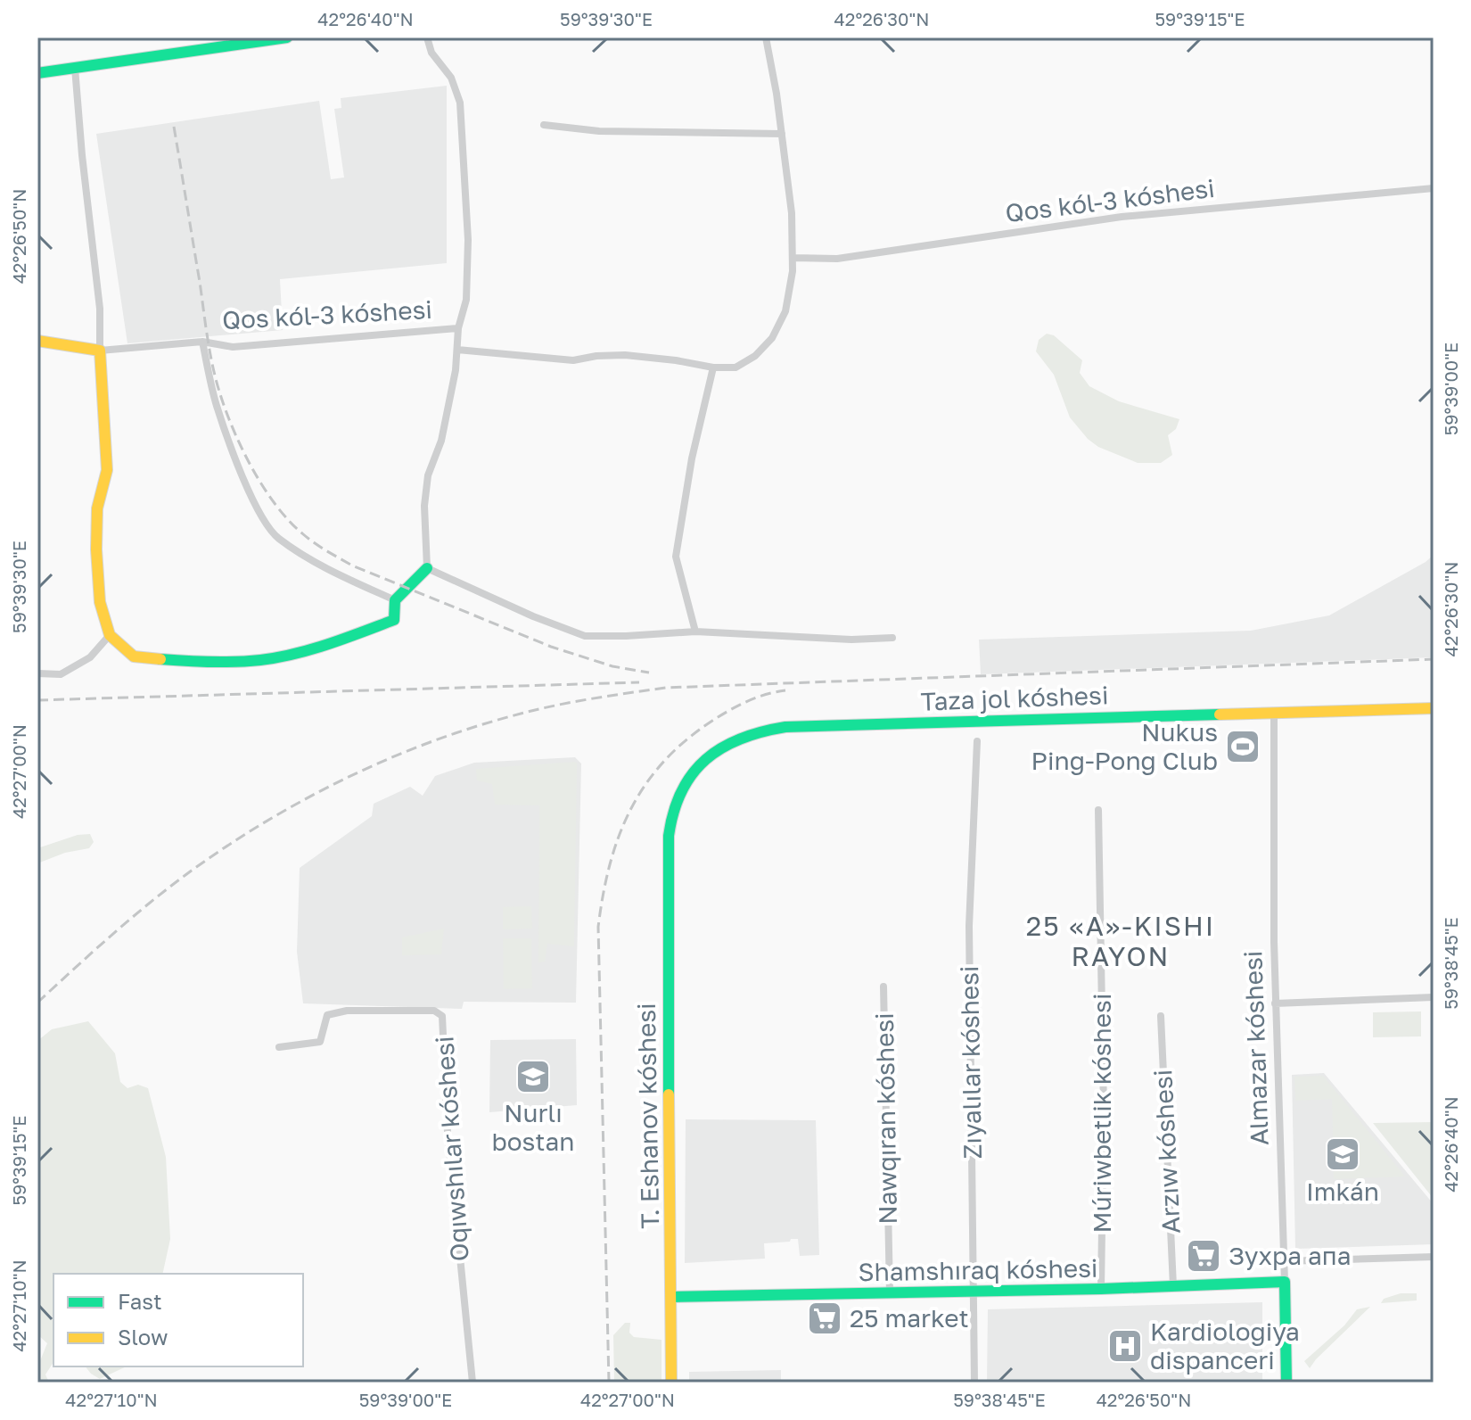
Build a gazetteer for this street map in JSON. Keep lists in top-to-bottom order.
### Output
{
  "streets": {
    "main road": [
      "Taza jol kóshesi",
      "Almazar kóshesi",
      "T. Eshanov kóshesi",
      "Shamshıraq kóshesi"
    ],
    "street": [
      "Qos kól-3 kóshesi",
      "Zıyalılar kóshesi",
      "Múriwbetlik kóshesi",
      "Nawqıran kóshesi",
      "Oqıwshılar kóshesi",
      "Arzıw kóshesi"
    ]
  },
  "crossings": [
    ["Taza jol kóshesi", "Almazar kóshesi"],
    ["Taza jol kóshesi", "T. Eshanov kóshesi"],
    ["Almazar kóshesi", "Shamshıraq kóshesi"],
    ["Zıyalılar kóshesi", "Shamshıraq kóshesi"],
    ["Múriwbetlik kóshesi", "Shamshıraq kóshesi"],
    ["T. Eshanov kóshesi", "Shamshıraq kóshesi"],
    ["Nawqıran kóshesi", "Shamshıraq kóshesi"],
    ["Arzıw kóshesi", "Shamshıraq kóshesi"]
  ],
  "districts": ["25 «A»-KISHI RAYON"],
  "places": {
    "sports": ["Nukus Ping-Pong Club"],
    "school or university": ["Nurlı bostan", "Imkán"],
    "supermarket": ["Зухра апа", "25 market"],
    "hospital": ["Kardiologiya dispanceri"]
  },
  "legend": ["Fast", "Slow"],
  "coordinates": [
    "42°26'40\"N",
    "59°39'30\"E",
    "42°26'30\"N",
    "59°39'15\"E",
    "42°26'50\"N",
    "59°39'00\"E",
    "42°27'00\"N",
    "59°38'45\"E",
    "42°27'10\"N"
  ]
}
